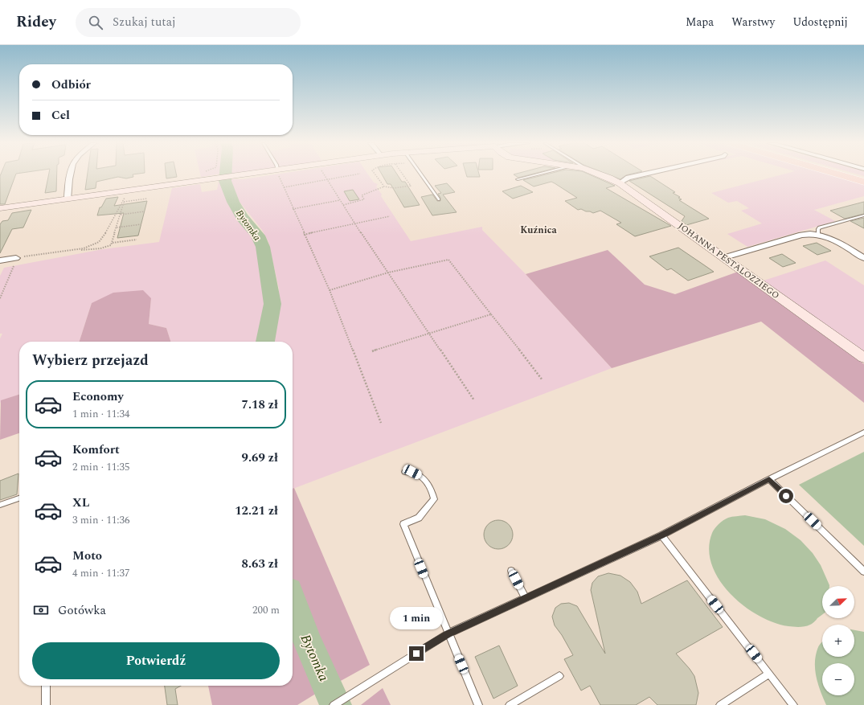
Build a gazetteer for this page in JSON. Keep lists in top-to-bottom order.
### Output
{
  "streets": {
    "street": ["JOHANNA PESTALOZZIEGO"]
  },
  "districts": ["Kuźnica"],
  "water": ["Bytomka"],
  "north": "top right",
  "page": {
    "header": "Ridey",
    "search": "Szukaj tutaj",
    "nav": ["Mapa", "Warstwy", "Udostępnij"],
    "banner": ["Odbiór", "Cel"],
    "heading": "Wybierz przejazd",
    "list": [
      {
        "name": "Economy",
        "note": "1 min · 11:34",
        "value": "7.18 zł"
      },
      {
        "name": "Komfort",
        "note": "2 min · 11:35",
        "value": "9.69 zł"
      },
      {
        "name": "XL",
        "note": "3 min · 11:36",
        "value": "12.21 zł"
      },
      {
        "name": "Moto",
        "note": "4 min · 11:37",
        "value": "8.63 zł"
      }
    ],
    "map_buttons": ["+", "−"],
    "pay": ["Gotówka", "200 m"],
    "bubble": "1 min",
    "buttons": "Potwierdź"
  }
}
